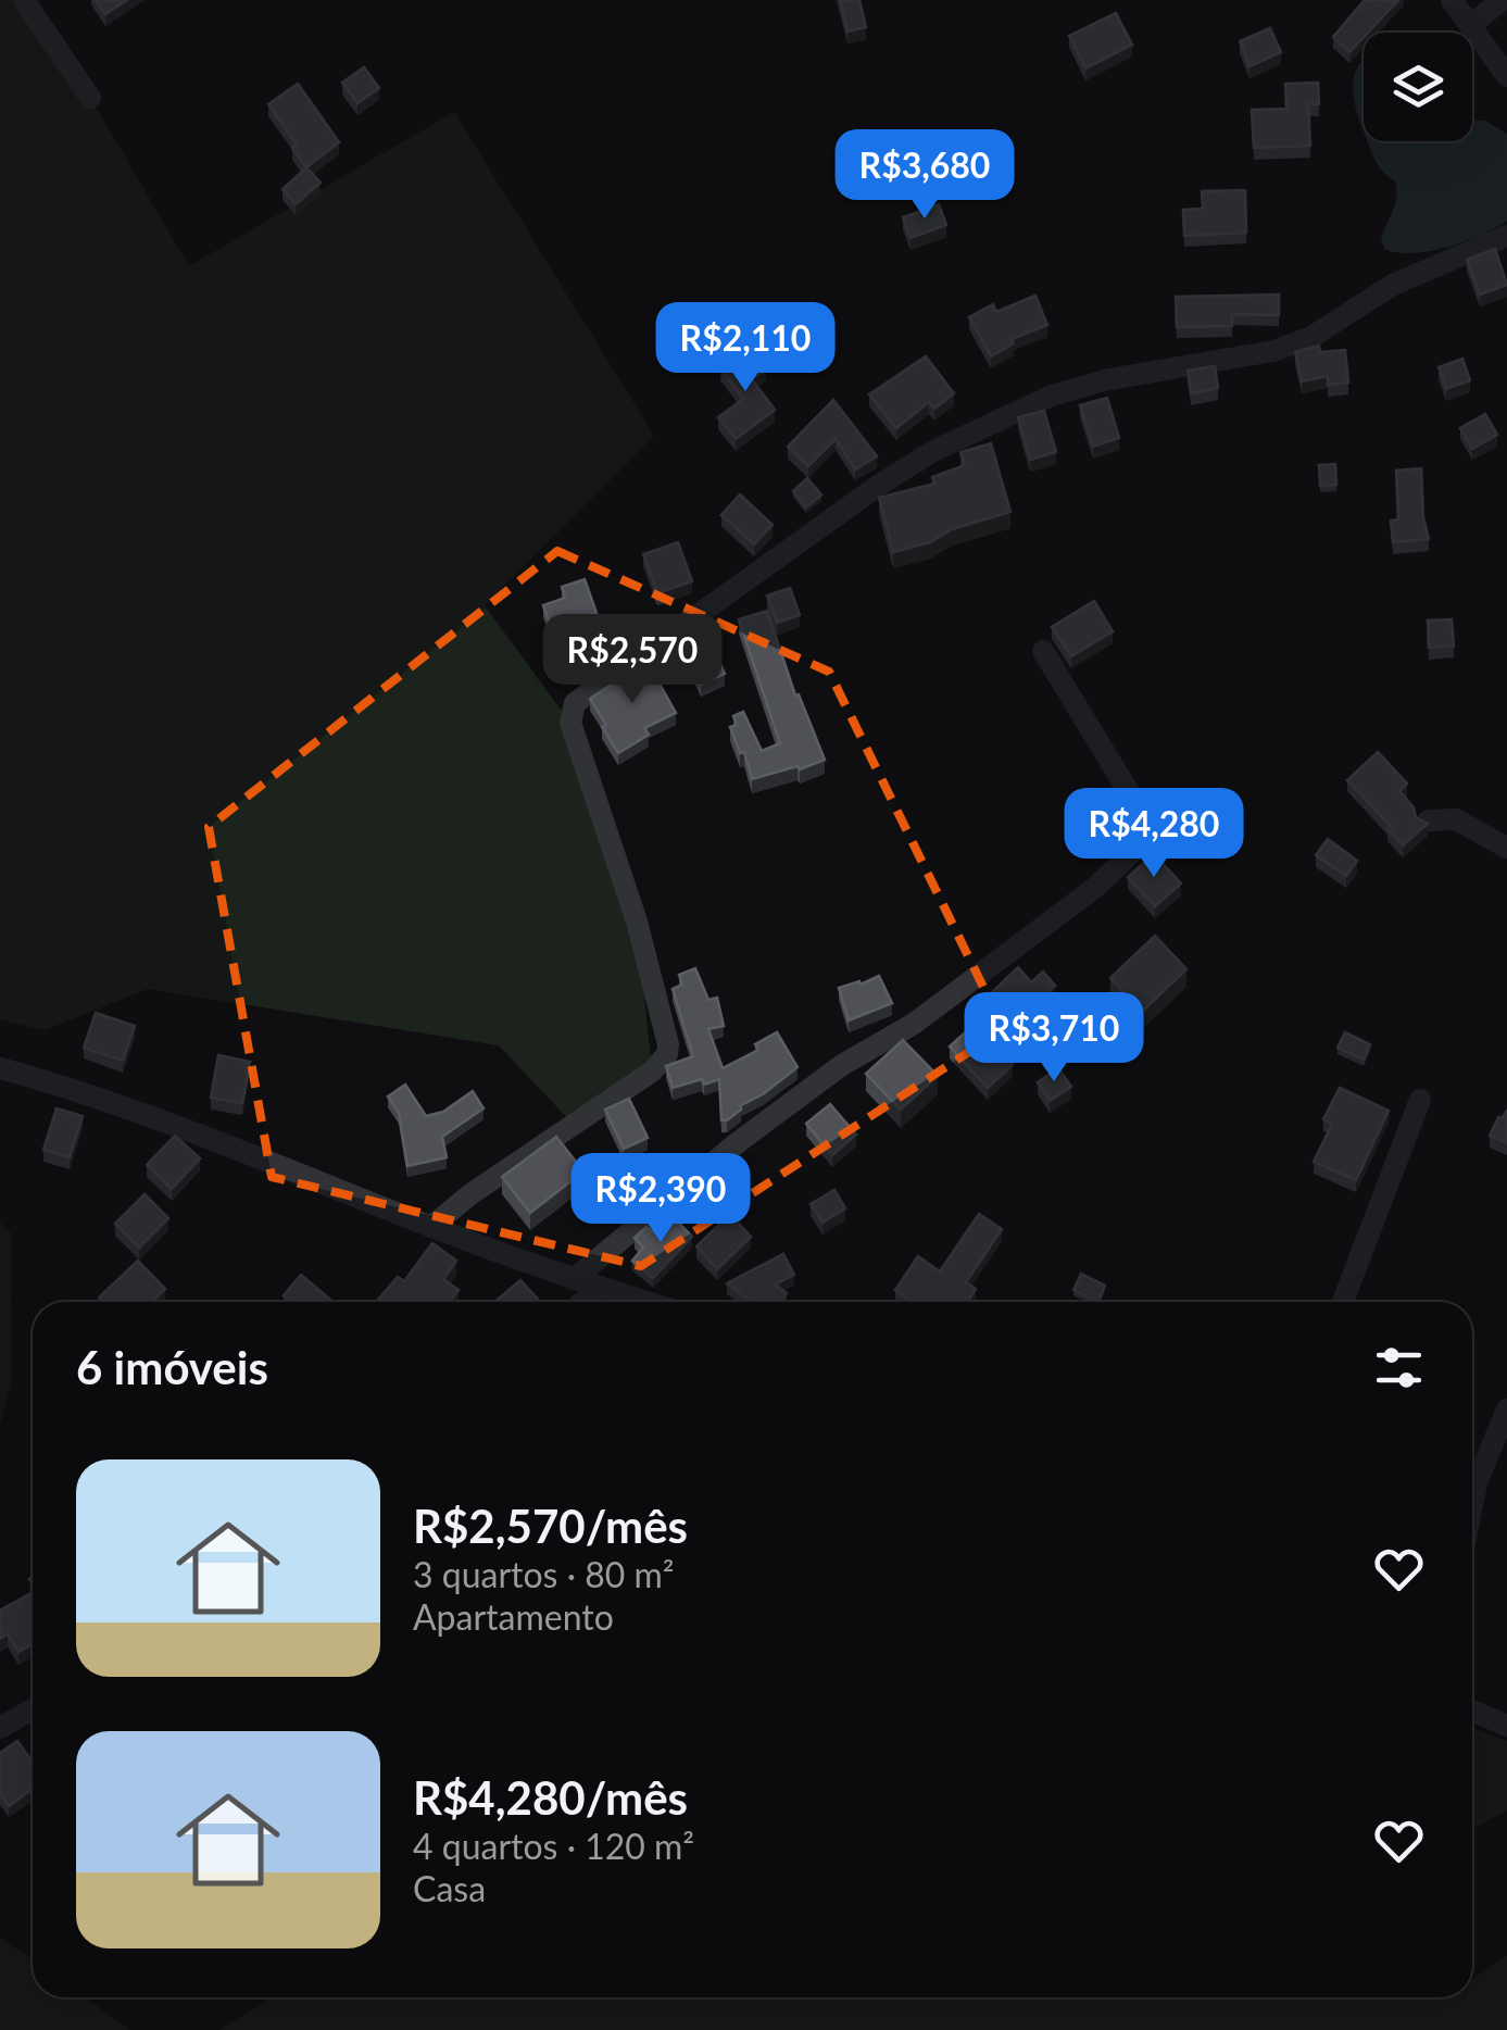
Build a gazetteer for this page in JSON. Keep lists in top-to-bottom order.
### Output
{
  "page": {
    "price": [
      "R$3,680",
      "R$2,110",
      "R$2,570",
      "R$4,280",
      "R$3,710",
      "R$2,390"
    ],
    "heading": "6 imóveis",
    "list": [
      {
        "name": "R$2,570/mês",
        "note": "3 quartos · 80 m² · Apartamento"
      },
      {
        "name": "R$4,280/mês",
        "note": "4 quartos · 120 m² · Casa"
      }
    ]
  }
}
